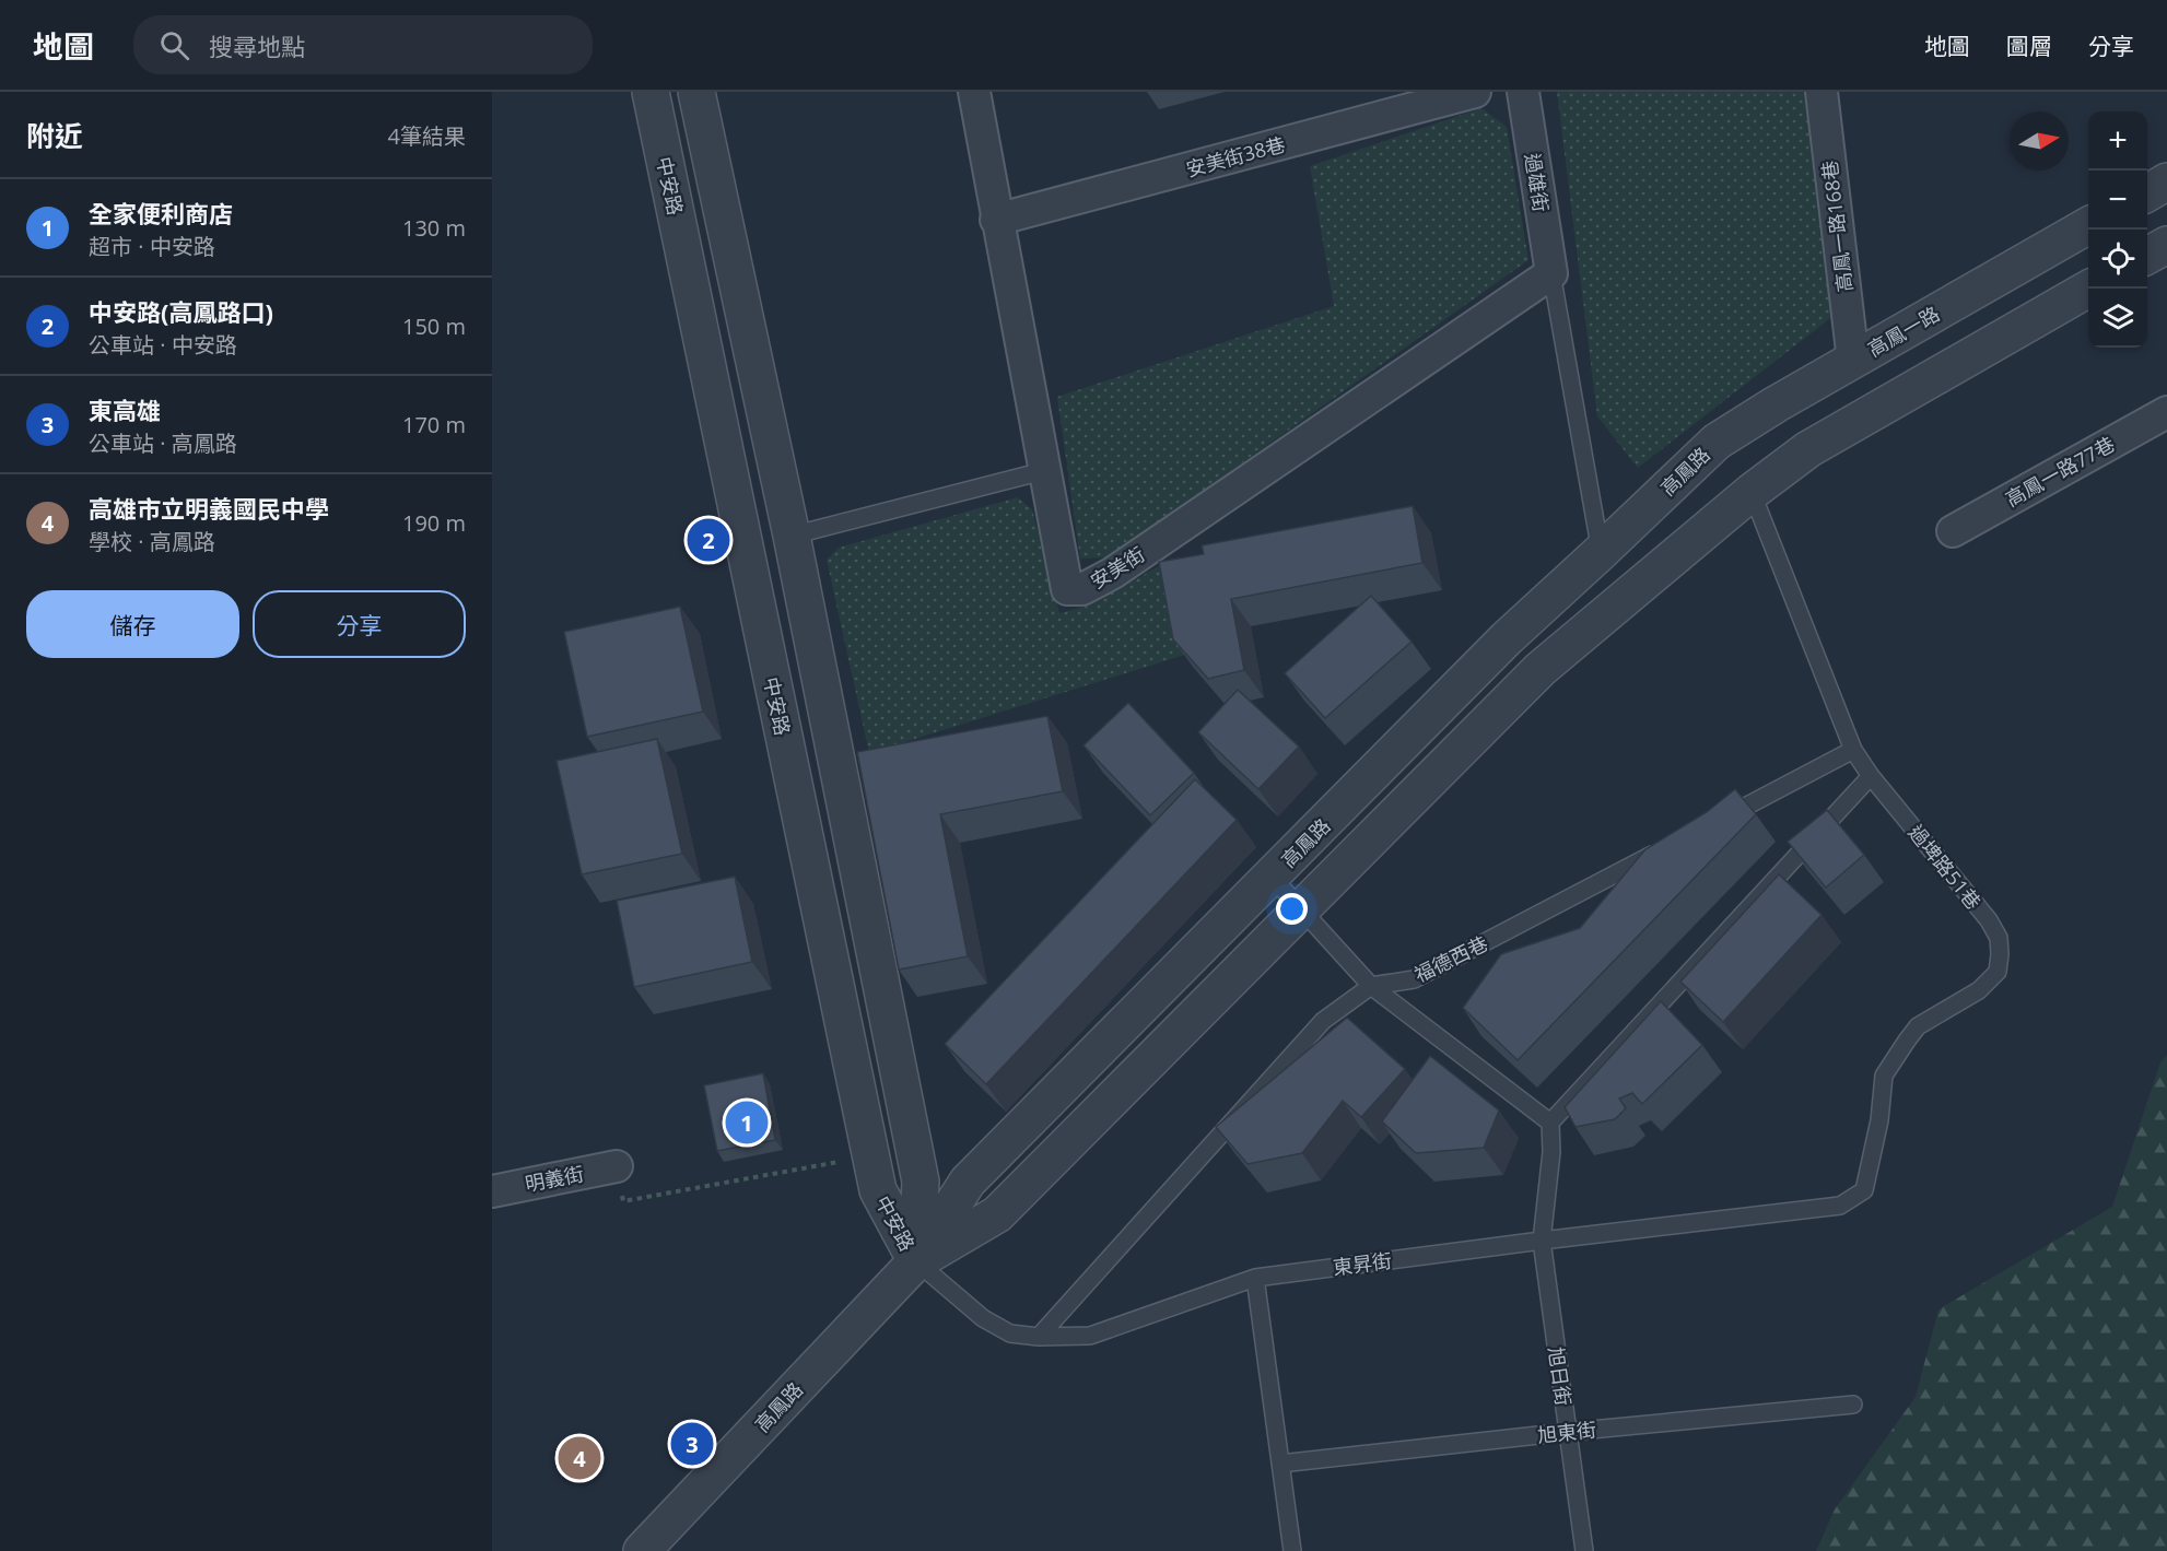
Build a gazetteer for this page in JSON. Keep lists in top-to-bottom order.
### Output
{
  "streets": {
    "street": [
      "安美街38巷",
      "過雄街",
      "中安路",
      "高鳳一路168巷",
      "高鳳一路",
      "高鳳路",
      "高鳳一路77巷",
      "安美街",
      "明義街"
    ],
    "lane": [
      "過埤路51巷",
      "福德西巷",
      "東昇街",
      "旭日街",
      "旭東街"
    ]
  },
  "crossings": [
    ["安美街38巷", "安美街"],
    ["過雄街", "安美街"],
    ["中安路", "高鳳路"],
    ["中安路", "東昇街"],
    ["高鳳一路168巷", "高鳳一路"],
    ["高鳳一路", "高鳳路"],
    ["高鳳路", "過埤路51巷"],
    ["高鳳路", "東昇街"],
    ["過埤路51巷", "東昇街"],
    ["福德西巷", "東昇街"],
    ["東昇街", "旭日街"],
    ["旭日街", "旭東街"]
  ],
  "north": "right",
  "page": {
    "header": "地圖",
    "search": "搜尋地點",
    "nav": ["地圖", "圖層", "分享"],
    "heading": ["附近", "4筆結果"],
    "map_buttons": ["+", "−"],
    "list": [
      {
        "mark": "1",
        "name": "全家便利商店",
        "note": "超市 · 中安路",
        "value": "130 m"
      },
      {
        "mark": "2",
        "name": "中安路(高鳳路口)",
        "note": "公車站 · 中安路",
        "value": "150 m"
      },
      {
        "mark": "3",
        "name": "東高雄",
        "note": "公車站 · 高鳳路",
        "value": "170 m"
      },
      {
        "mark": "4",
        "name": "高雄市立明義國民中學",
        "note": "學校 · 高鳳路",
        "value": "190 m"
      }
    ],
    "pins": [
      "2",
      "1",
      "3",
      "4"
    ],
    "buttons": ["儲存", "分享"]
  }
}
